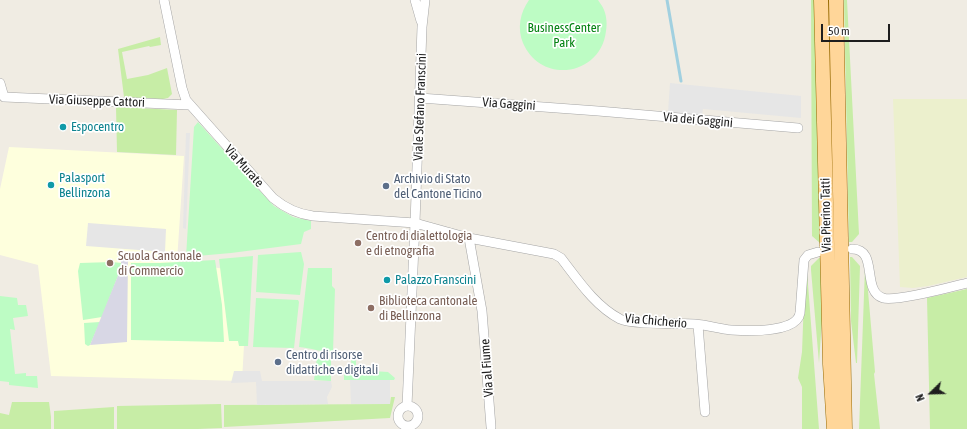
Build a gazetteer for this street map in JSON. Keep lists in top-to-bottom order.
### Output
{
  "streets": {
    "main road": ["Via Pierino Tatti"],
    "street": [
      "Via Giuseppe Cattori",
      "Via Gaggini",
      "Viale Stefano Franscini",
      "Via dei Gaggini",
      "Via Murate",
      "Via Chicherio",
      "Via al Fiume"
    ]
  },
  "crossings": [
    ["Via Giuseppe Cattori", "Via Murate"],
    ["Via Gaggini", "Viale Stefano Franscini"],
    ["Via Gaggini", "Via dei Gaggini"],
    ["Viale Stefano Franscini", "Via Murate"],
    ["Viale Stefano Franscini", "Via Chicherio"],
    ["Via Murate", "Via Chicherio"],
    ["Via Chicherio", "Via al Fiume"]
  ],
  "parks": ["BusinessCenter Park"],
  "places": [
    "Espocentro",
    "Palasport Bellinzona",
    "Archivio di Stato del Cantone Ticino",
    "Centro di dialettologia e di etnografia",
    "Scuola Cantonale di Commercio",
    "Palazzo Franscini",
    "Biblioteca cantonale di Bellinzona",
    "Centro di risorse didattiche e digitali"
  ],
  "scale_bar": "50 m",
  "north": "bottom left"
}
